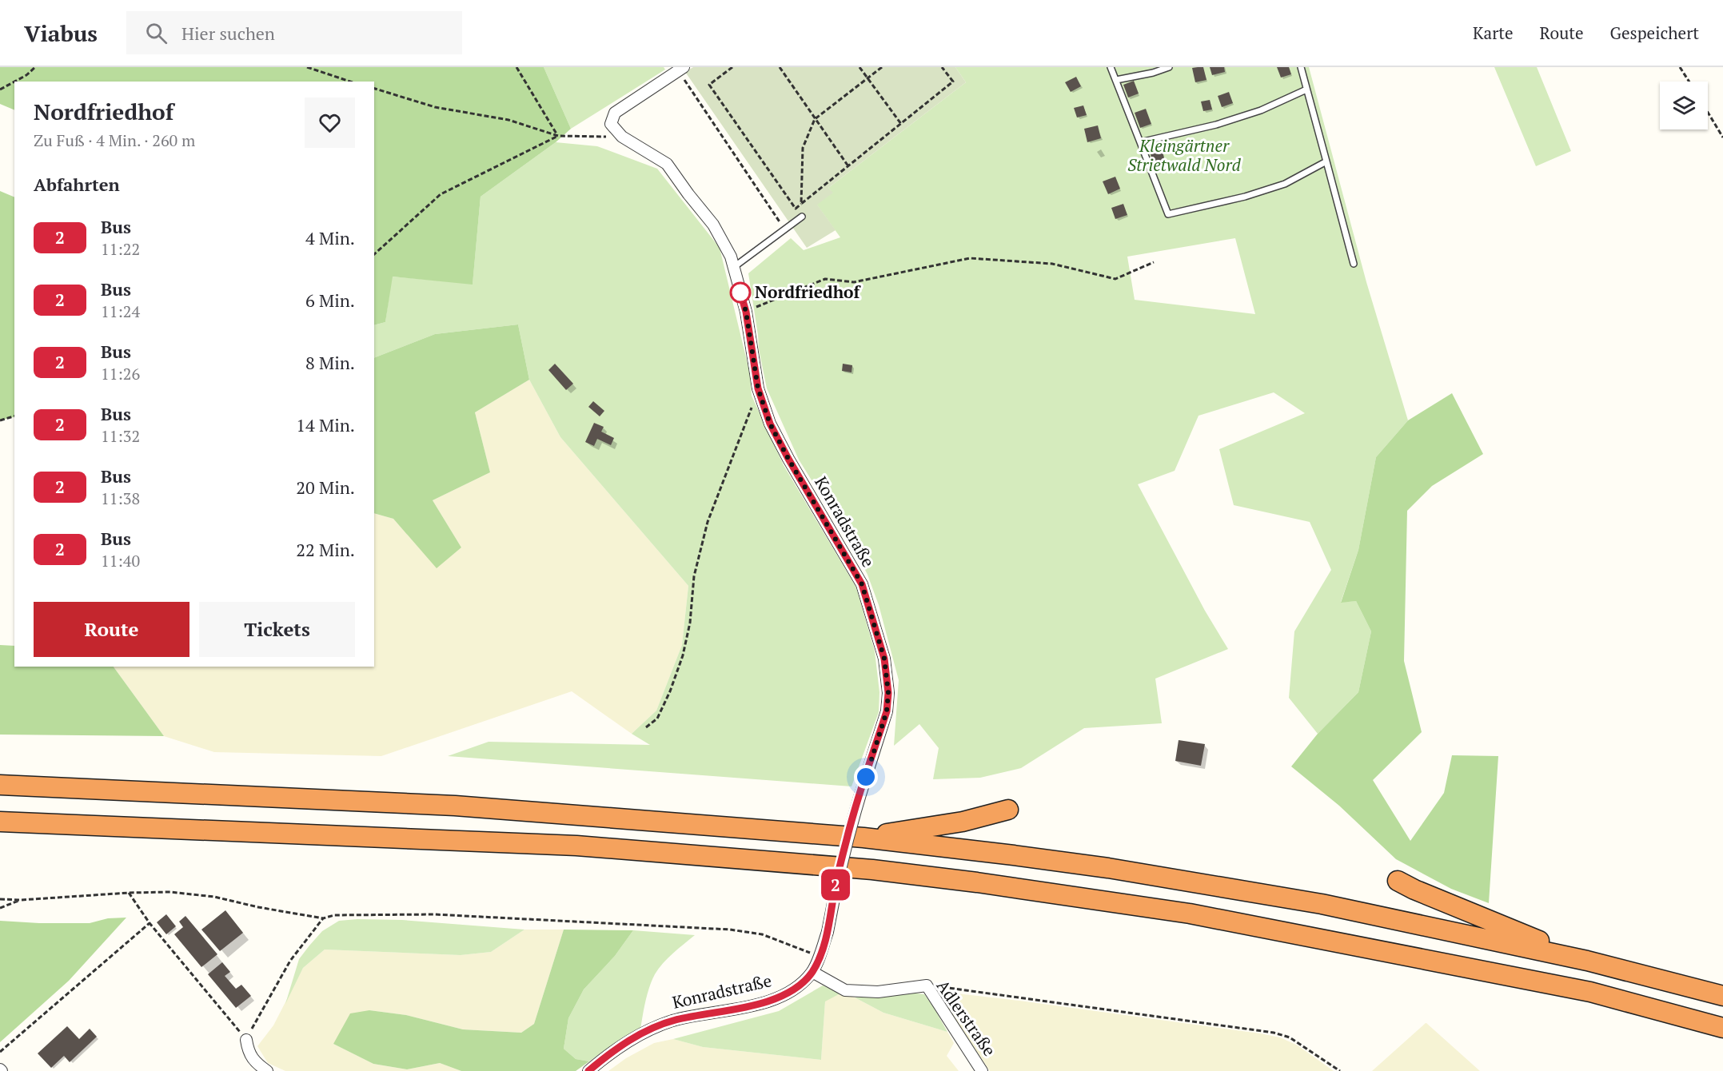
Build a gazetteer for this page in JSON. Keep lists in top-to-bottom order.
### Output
{
  "streets": {
    "street": ["Konradstraße", "Adlerstraße"]
  },
  "crossings": [
    ["Konradstraße", "Adlerstraße"]
  ],
  "parks": ["Kleingärtner Strietwald Nord"],
  "places": ["Nordfriedhof"],
  "lines": ["bus line 2"],
  "page": {
    "header": "Viabus",
    "search": "Hier suchen",
    "nav": ["Karte", "Route", "Gespeichert"],
    "on_map": "2",
    "heading": [
      ["Nordfriedhof", "Zu Fuß · 4 Min. · 260 m"],
      "Abfahrten"
    ],
    "list": [
      {
        "mark": "2",
        "name": "Bus",
        "note": "11:22",
        "value": "4 Min."
      },
      {
        "mark": "2",
        "name": "Bus",
        "note": "11:24",
        "value": "6 Min."
      },
      {
        "mark": "2",
        "name": "Bus",
        "note": "11:26",
        "value": "8 Min."
      },
      {
        "mark": "2",
        "name": "Bus",
        "note": "11:32",
        "value": "14 Min."
      },
      {
        "mark": "2",
        "name": "Bus",
        "note": "11:38",
        "value": "20 Min."
      },
      {
        "mark": "2",
        "name": "Bus",
        "note": "11:40",
        "value": "22 Min."
      }
    ],
    "buttons": ["Route", "Tickets"]
  }
}
